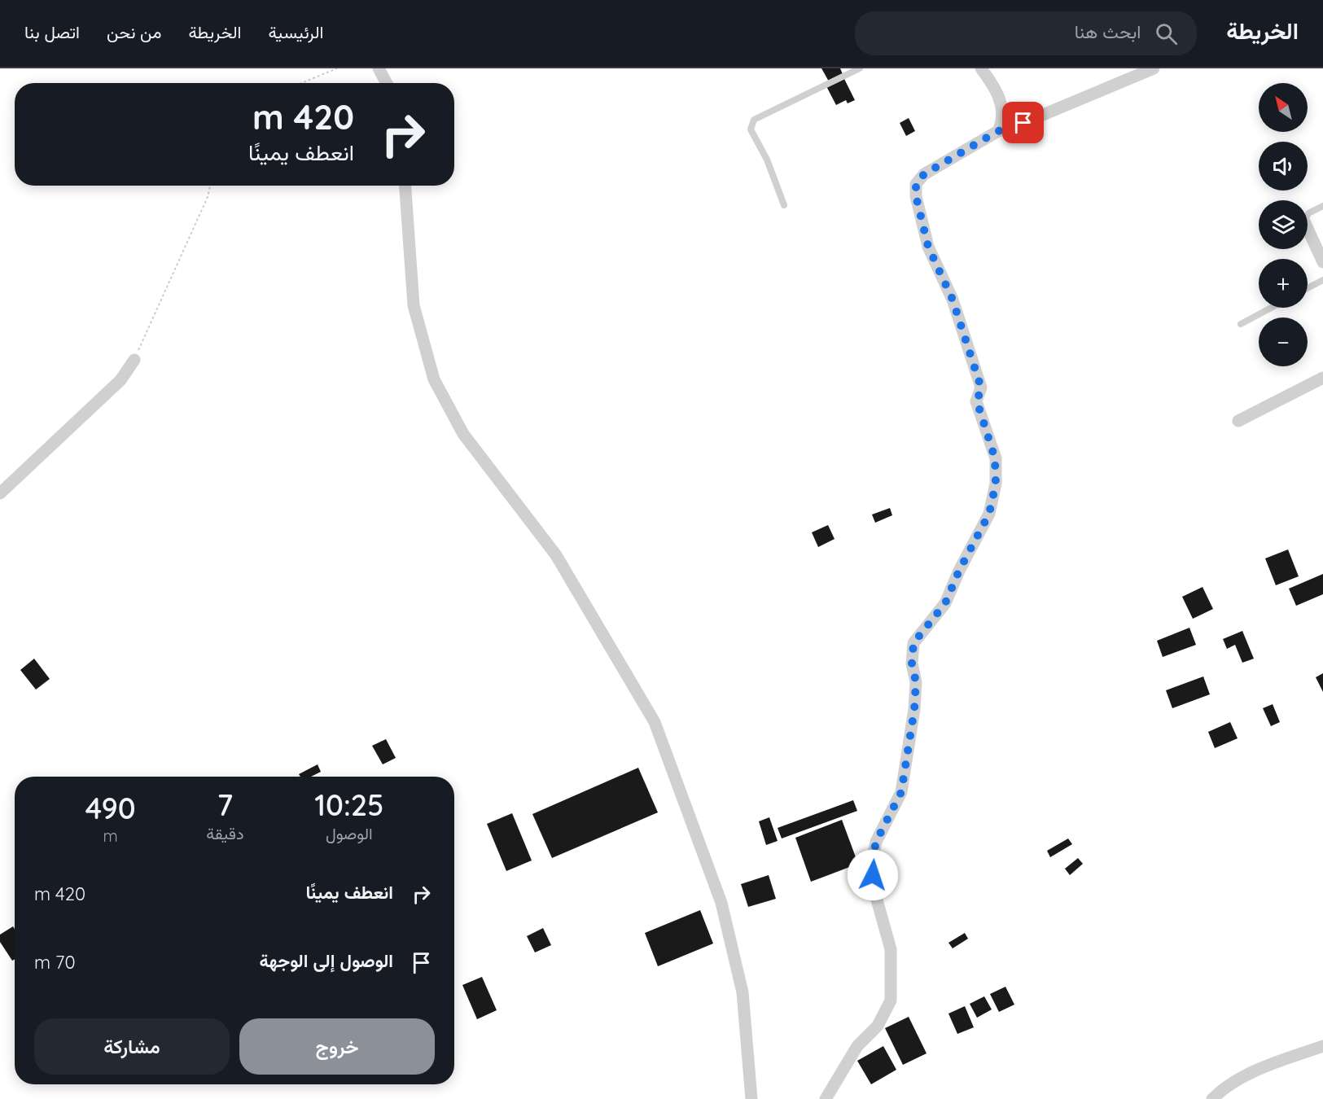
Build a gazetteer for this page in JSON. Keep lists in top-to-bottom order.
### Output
{
  "north": "top left",
  "page": {
    "header": "الخريطة",
    "search": "ابحث هنا",
    "nav": [
      "الرئيسية",
      "الخريطة",
      "من نحن",
      "اتصل بنا"
    ],
    "map_buttons": ["+", "−"],
    "turn": ["420 m", "انعطف يمينًا"],
    "eta": [
      "10:25",
      "الوصول",
      "7",
      "دقيقة",
      "490",
      "m"
    ],
    "list": [
      {
        "name": "انعطف يمينًا",
        "value": "420 m"
      },
      {
        "name": "الوصول إلى الوجهة",
        "value": "70 m"
      }
    ],
    "buttons": ["خروج", "مشاركة"]
  }
}
